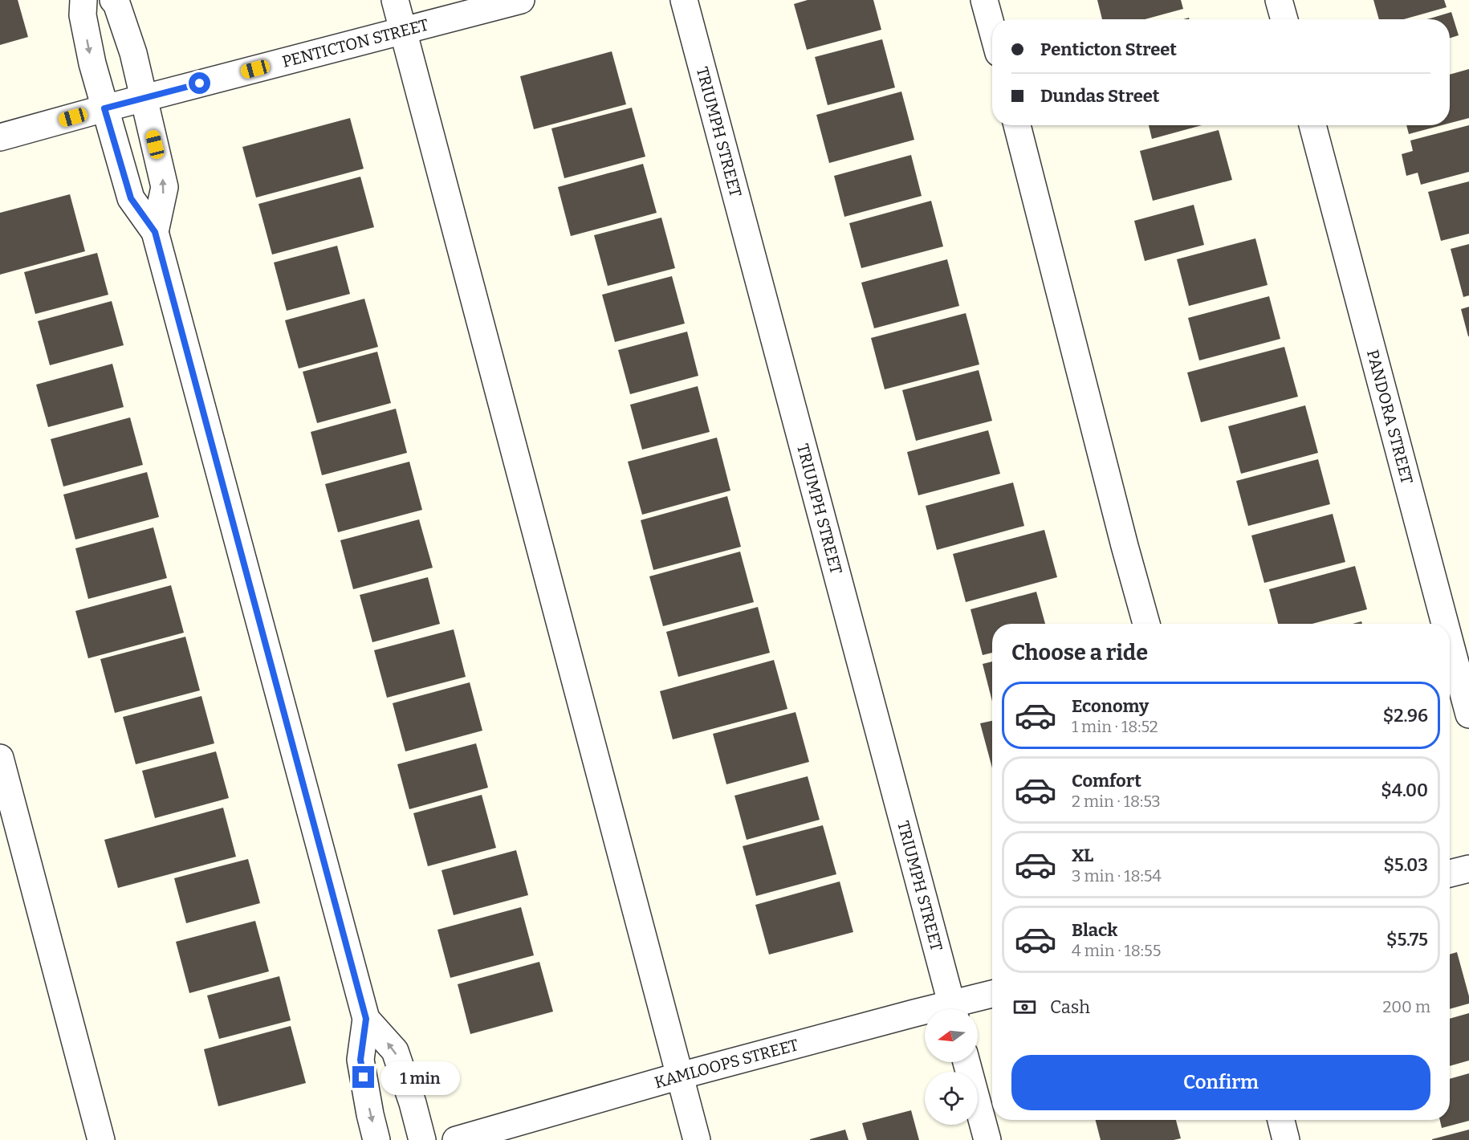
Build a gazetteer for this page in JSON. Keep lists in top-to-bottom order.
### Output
{
  "streets": {
    "street": [
      "PENTICTON STREET",
      "TRIUMPH STREET",
      "PANDORA STREET",
      "KAMLOOPS STREET"
    ]
  },
  "north": "left",
  "page": {
    "banner": ["Penticton Street", "Dundas Street"],
    "heading": "Choose a ride",
    "list": [
      {
        "name": "Economy",
        "note": "1 min · 18:52",
        "value": "$2.96"
      },
      {
        "name": "Comfort",
        "note": "2 min · 18:53",
        "value": "$4.00"
      },
      {
        "name": "XL",
        "note": "3 min · 18:54",
        "value": "$5.03"
      },
      {
        "name": "Black",
        "note": "4 min · 18:55",
        "value": "$5.75"
      }
    ],
    "pay": ["Cash", "200 m"],
    "buttons": "Confirm",
    "bubble": "1 min"
  }
}
